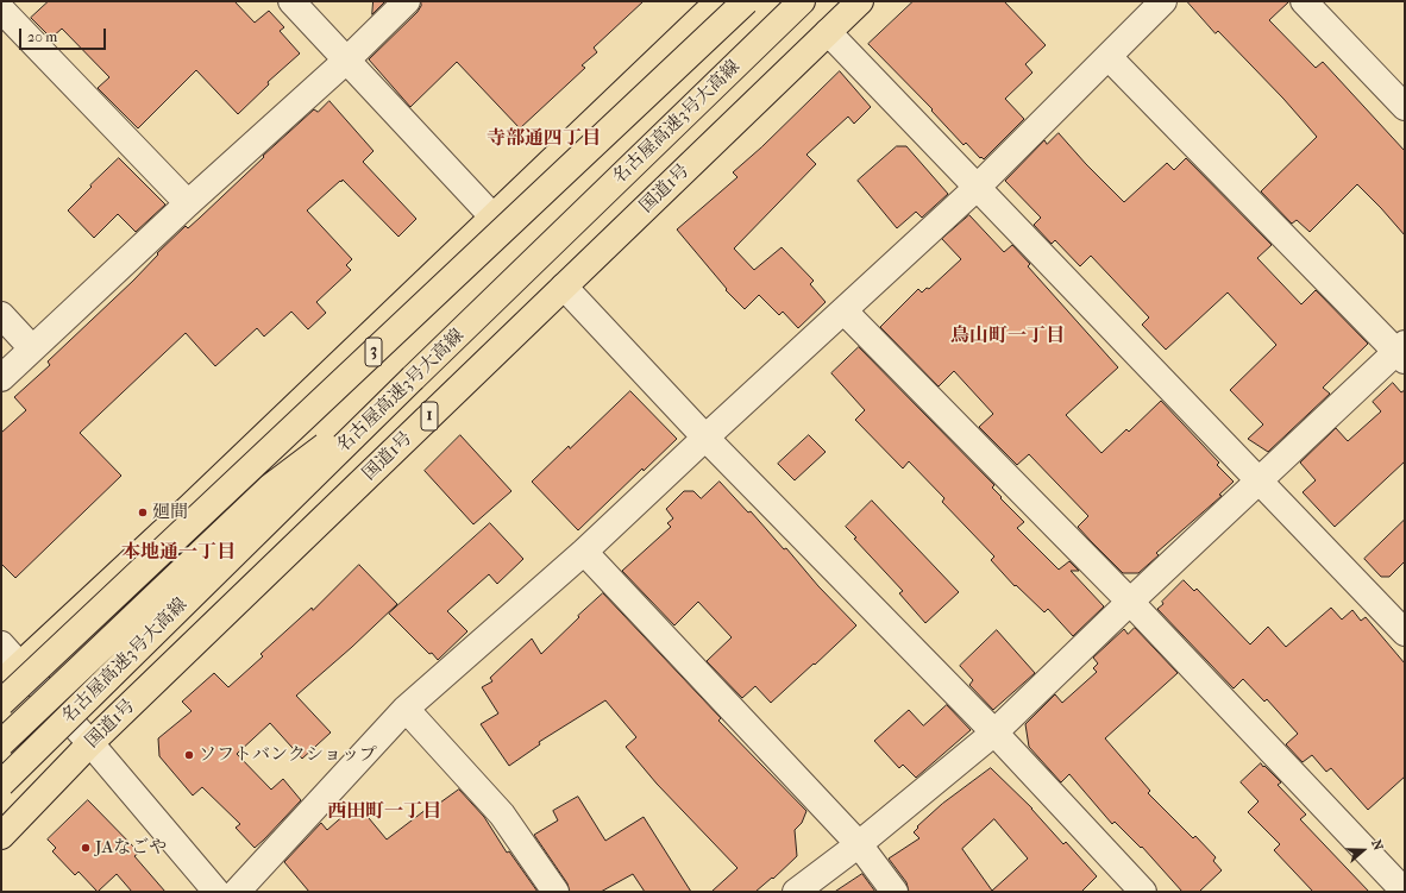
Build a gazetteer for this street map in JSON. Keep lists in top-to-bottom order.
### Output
{
  "streets": {
    "highway": [
      "名古屋高速3号大高線",
      "国道1号",
      "3",
      "1"
    ]
  },
  "districts": [
    "寺部通四丁目",
    "鳥山町一丁目",
    "本地通一丁目",
    "西田町一丁目"
  ],
  "places": ["廻間", "ソフトバンクショップ", "JAなごや"],
  "scale_bar": "20 m",
  "north": "right"
}
